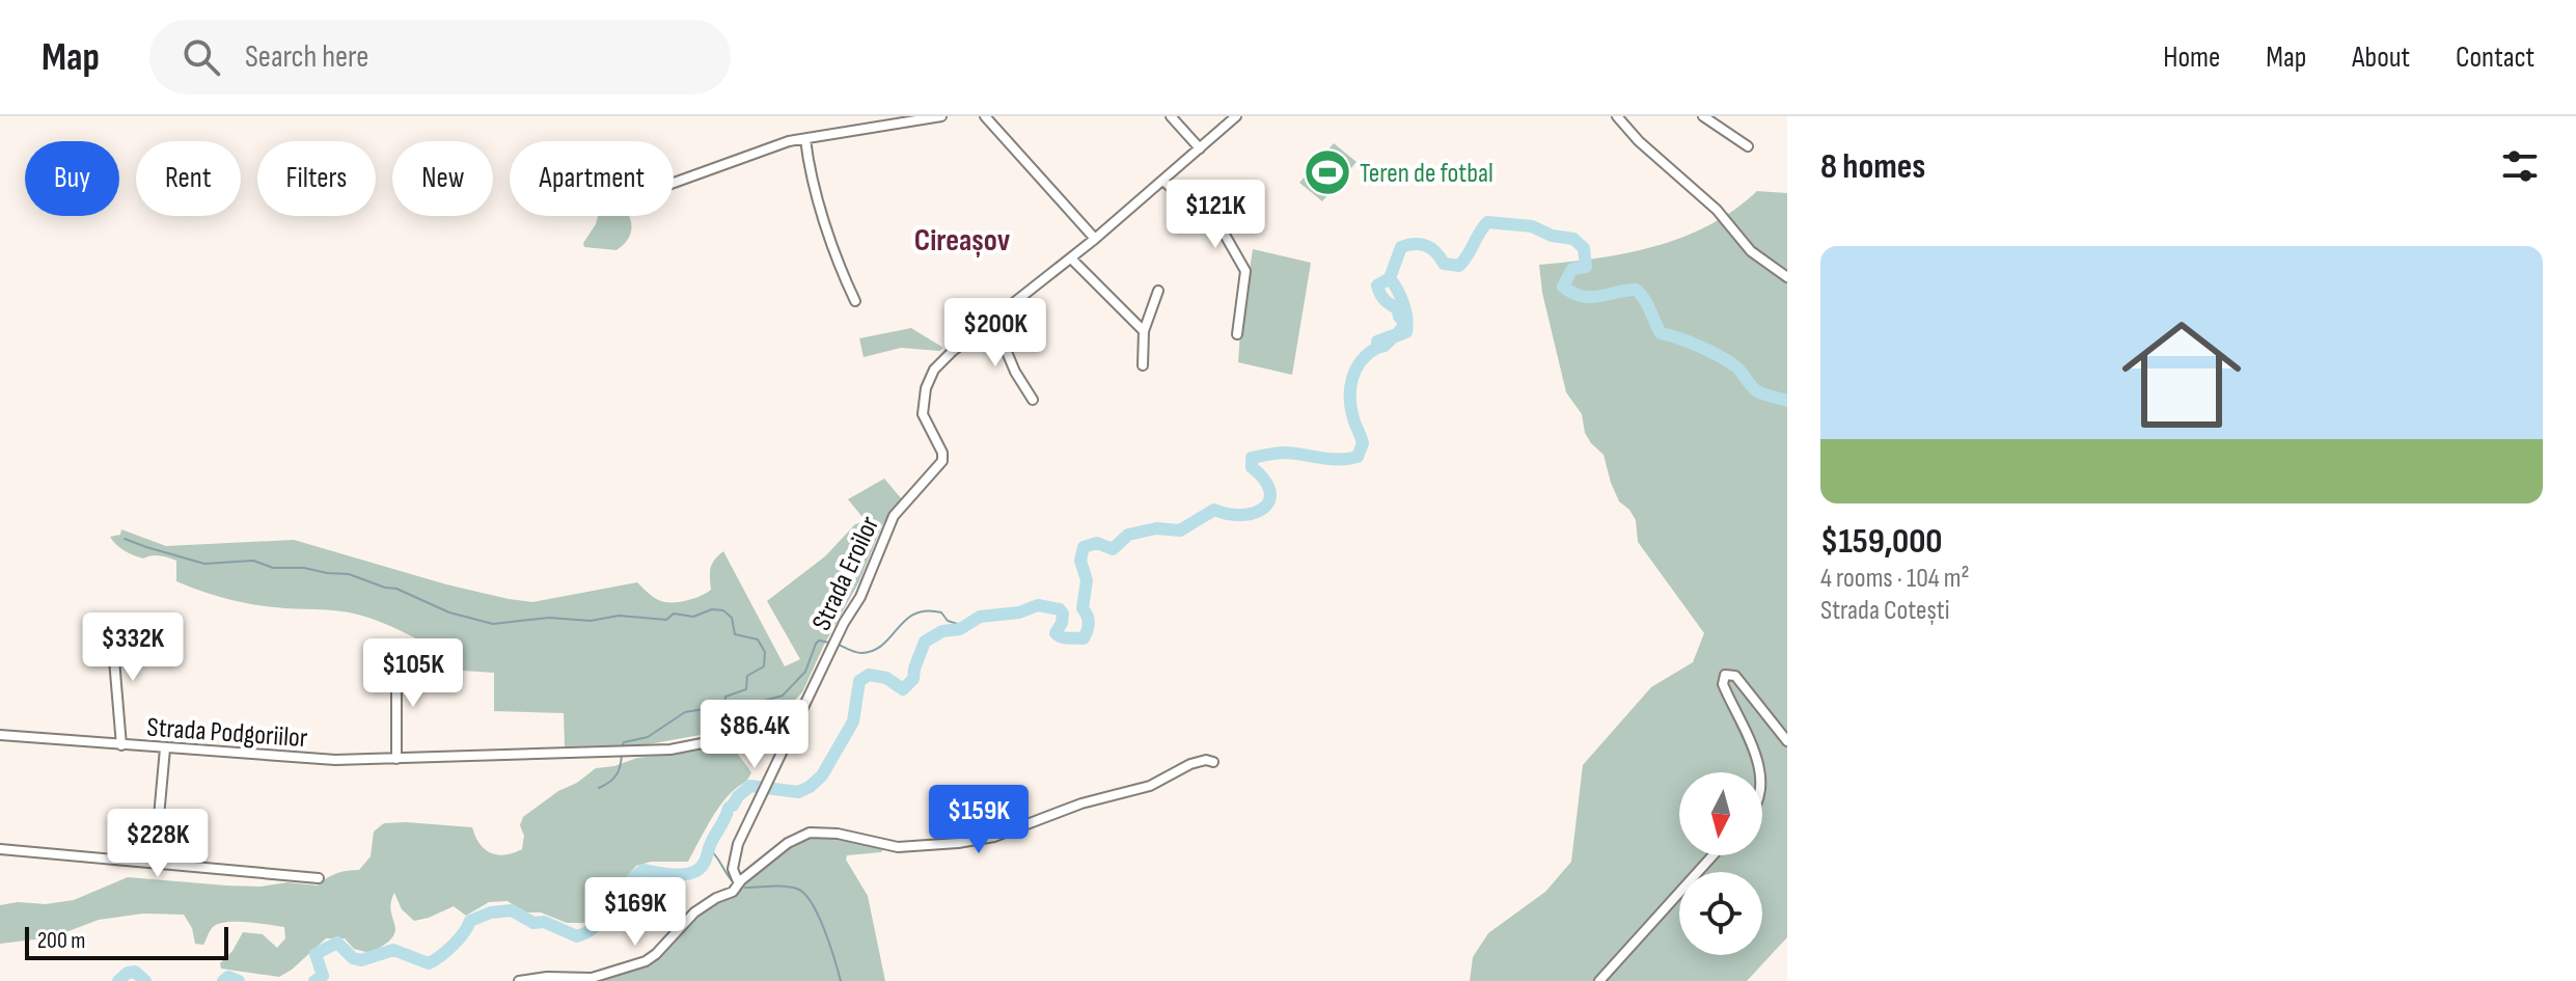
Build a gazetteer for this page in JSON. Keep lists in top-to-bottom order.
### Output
{
  "streets": {
    "street": ["Strada Eroilor", "Strada Podgoriilor"]
  },
  "crossings": [
    ["Strada Eroilor", "Strada Podgoriilor"]
  ],
  "districts": ["Cireașov"],
  "places": {
    "sports": ["Teren de fotbal"]
  },
  "scale_bar": "200 m",
  "north": "bottom",
  "page": {
    "header": "Map",
    "search": "Search here",
    "nav": [
      "Home",
      "Map",
      "About",
      "Contact"
    ],
    "heading": "8 homes",
    "chip": [
      "Buy",
      "Rent",
      "Filters",
      "New",
      "Apartment"
    ],
    "price": [
      "$121K",
      "$200K",
      "$332K",
      "$105K",
      "$86.4K",
      "$159K",
      "$228K",
      "$169K"
    ],
    "list": [
      {
        "name": "$159,000",
        "note": "4 rooms · 104 m² · Strada Cotești"
      }
    ],
    "scale": "200 m"
  }
}
